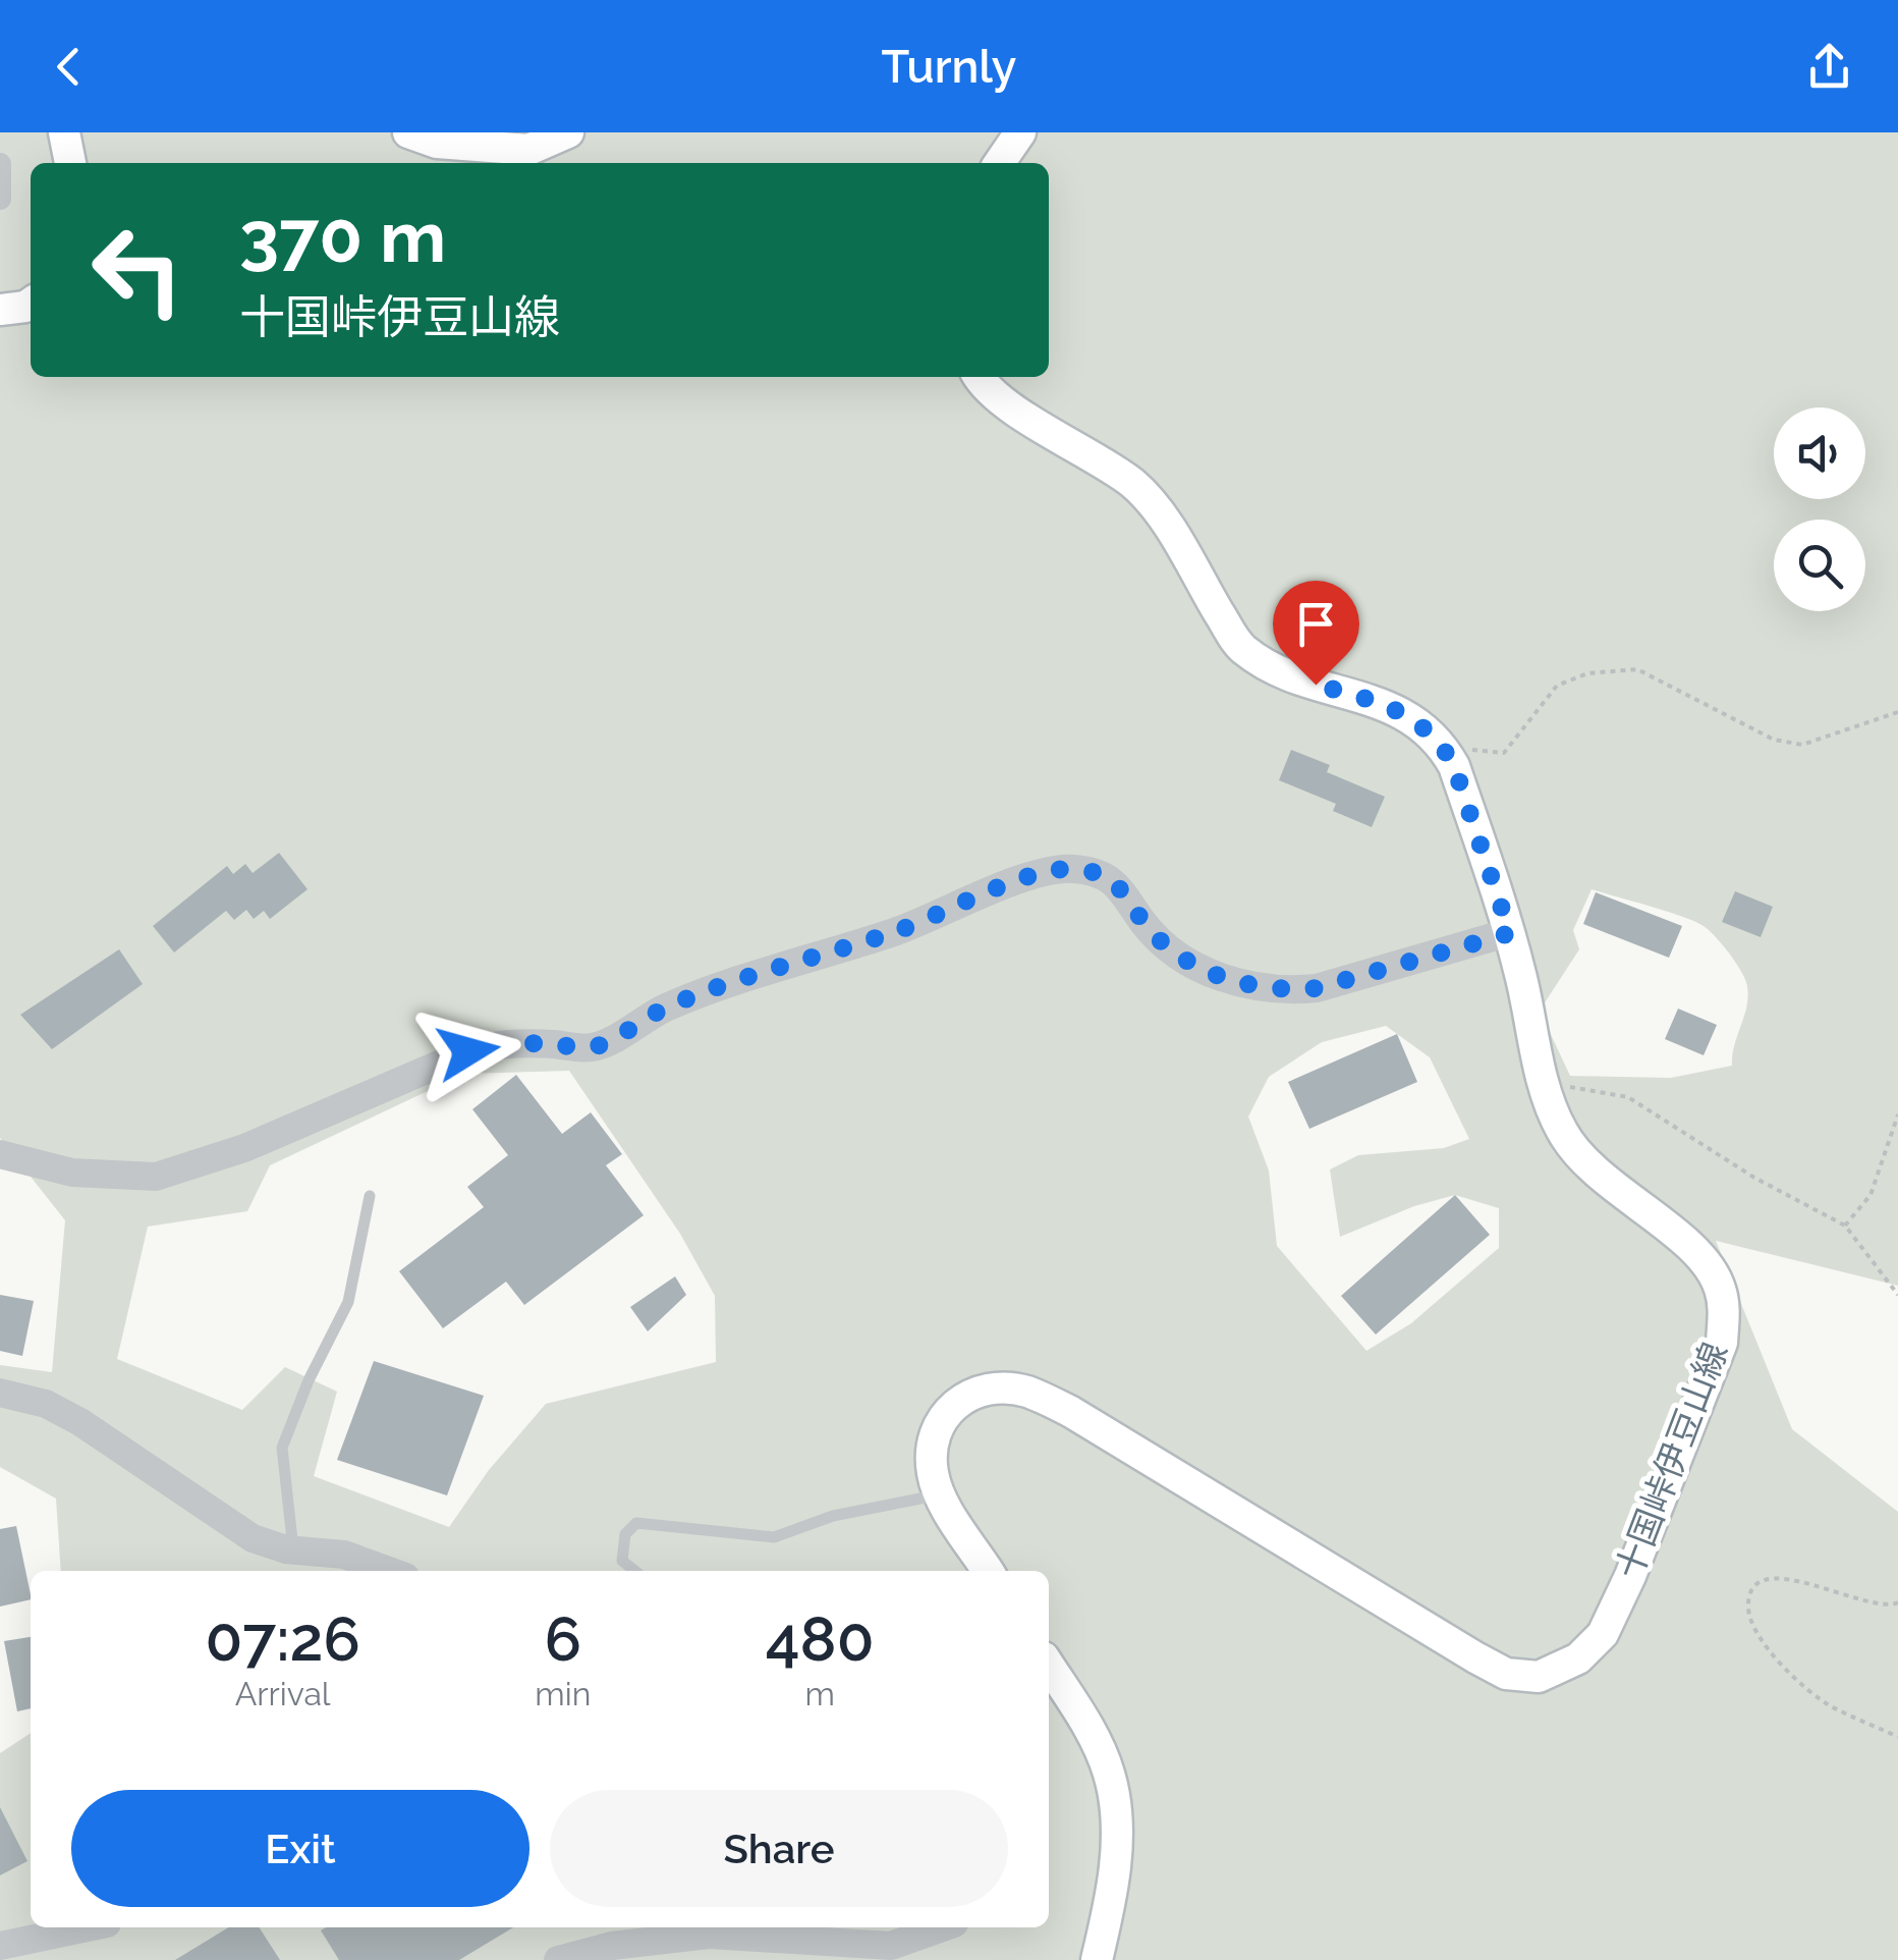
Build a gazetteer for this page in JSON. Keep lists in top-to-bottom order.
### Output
{
  "streets": {
    "main road": ["十国峠伊豆山線"]
  },
  "page": {
    "header": "Turnly",
    "turn": ["370 m", "十国峠伊豆山線"],
    "eta": [
      "07:26",
      "Arrival",
      "6",
      "min",
      "480",
      "m"
    ],
    "buttons": ["Exit", "Share"]
  }
}
